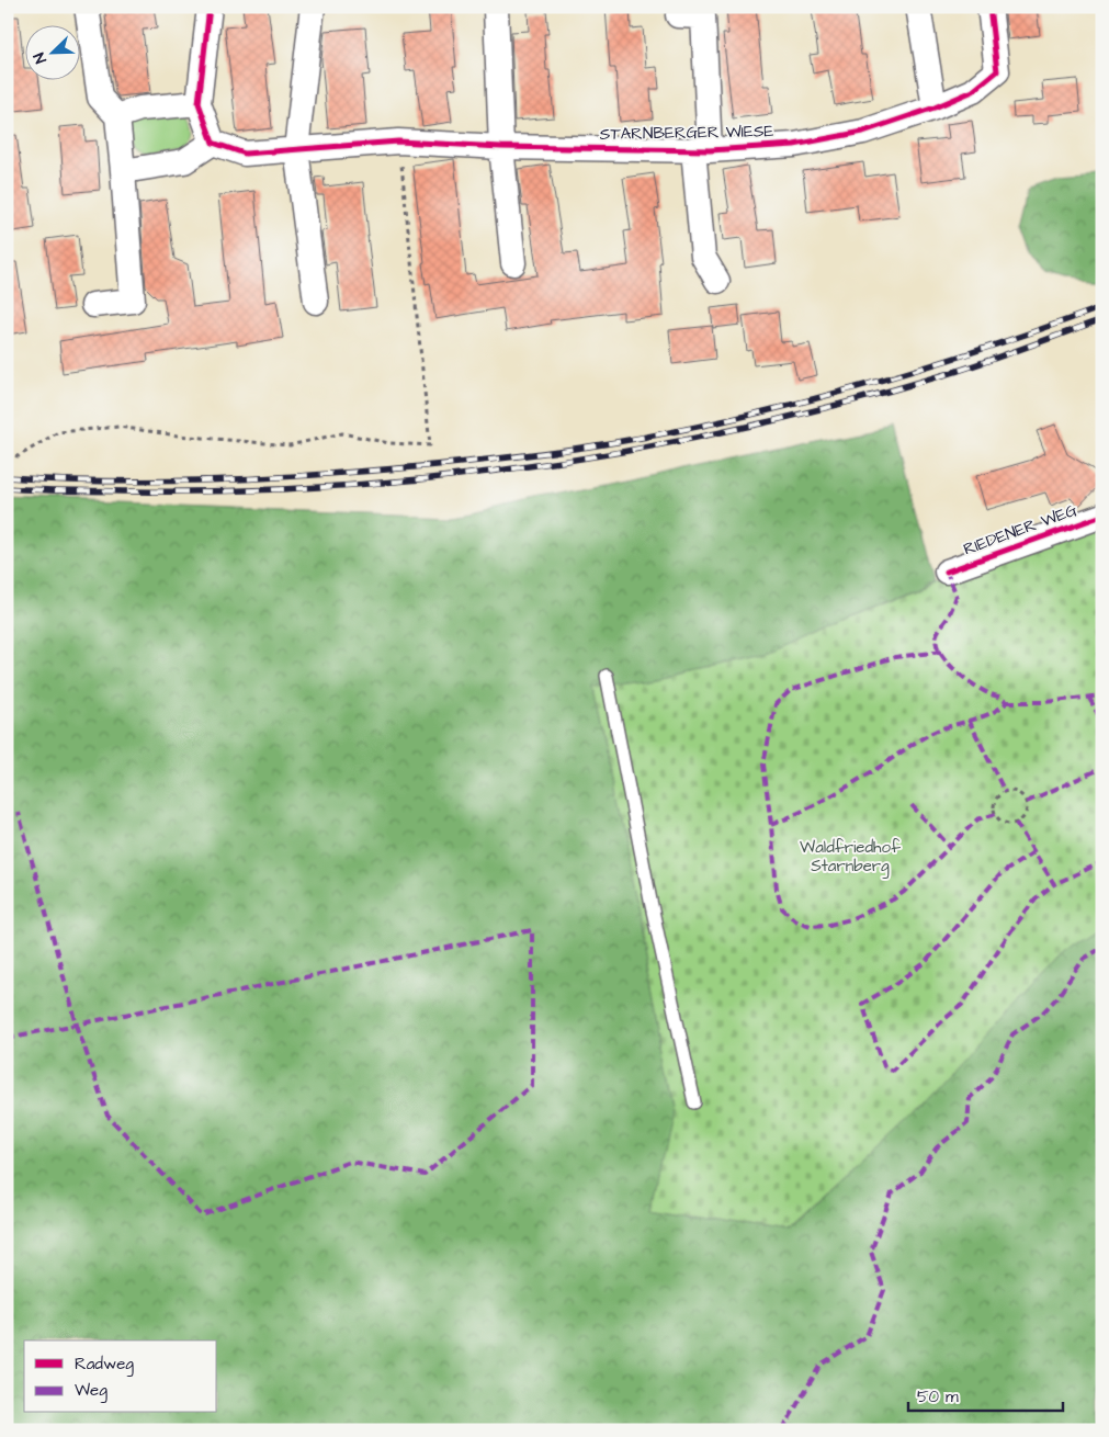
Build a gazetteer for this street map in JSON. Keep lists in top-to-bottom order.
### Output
{
  "streets": {
    "street": ["STARNBERGER WIESE", "RIEDENER WEG"]
  },
  "parks": ["Waldfriedhof Starnberg"],
  "legend": ["Radweg", "Weg"],
  "scale_bar": "50 m",
  "north": "bottom left"
}
